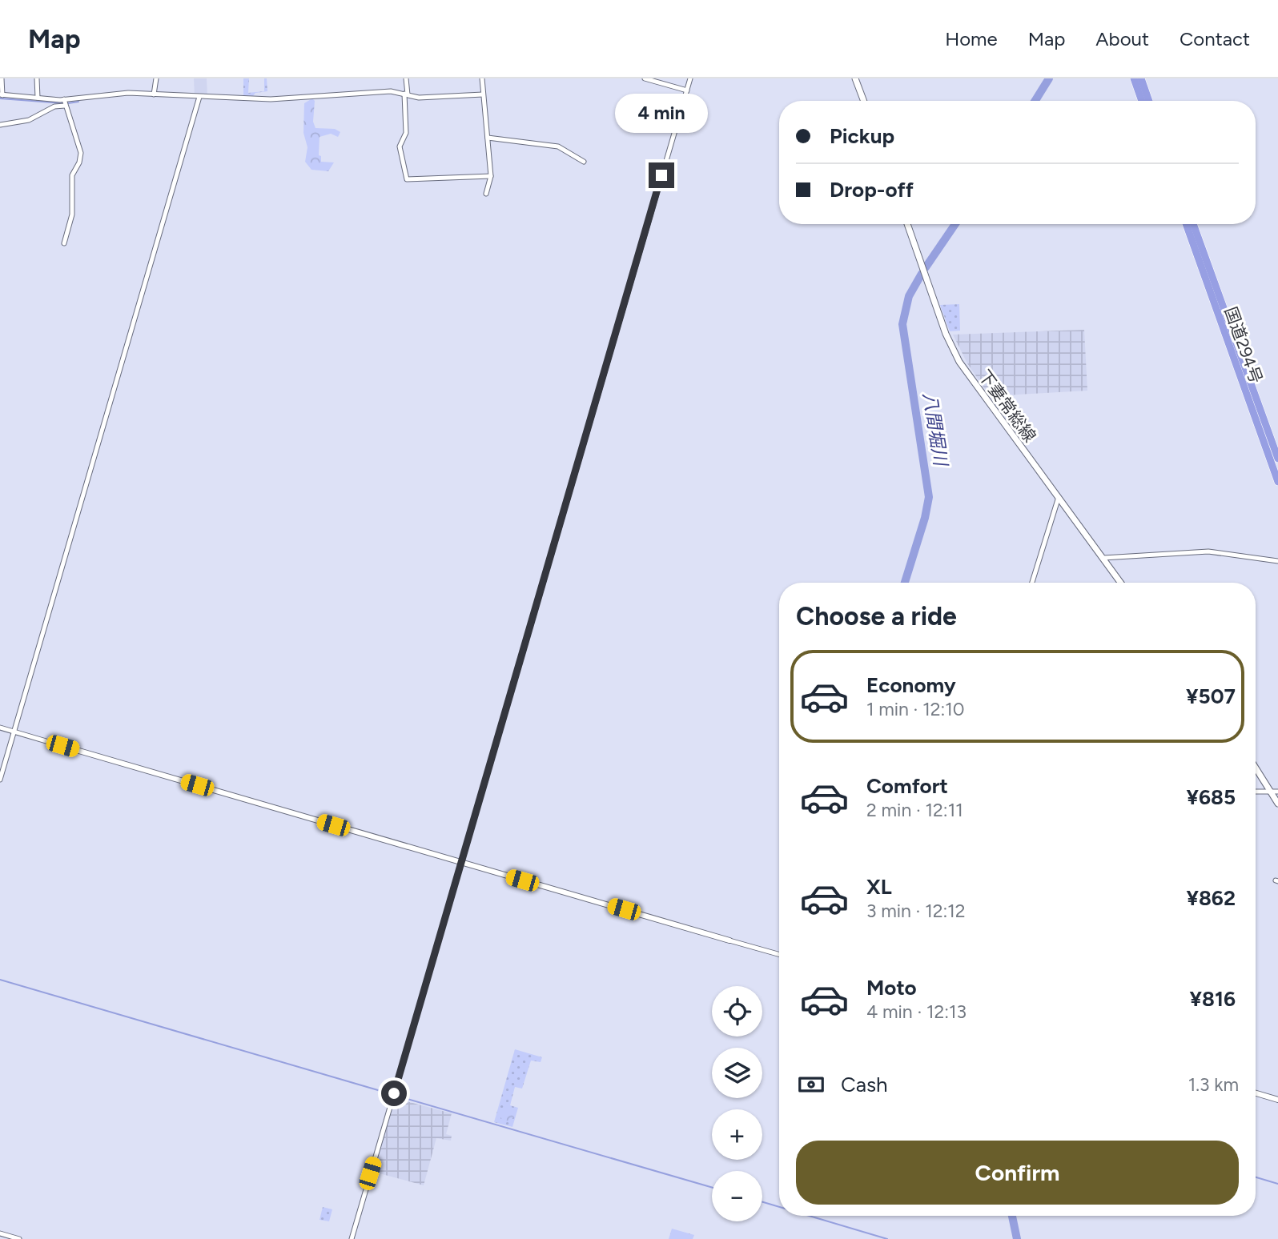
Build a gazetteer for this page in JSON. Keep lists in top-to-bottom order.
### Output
{
  "streets": {
    "highway": ["国道294号"],
    "main road": ["下妻常総線"]
  },
  "water": ["八間堀川"],
  "page": {
    "header": "Map",
    "nav": [
      "Home",
      "Map",
      "About",
      "Contact"
    ],
    "bubble": "4 min",
    "banner": ["Pickup", "Drop-off"],
    "heading": "Choose a ride",
    "list": [
      {
        "name": "Economy",
        "note": "1 min · 12:10",
        "value": "¥507"
      },
      {
        "name": "Comfort",
        "note": "2 min · 12:11",
        "value": "¥685"
      },
      {
        "name": "XL",
        "note": "3 min · 12:12",
        "value": "¥862"
      },
      {
        "name": "Moto",
        "note": "4 min · 12:13",
        "value": "¥816"
      }
    ],
    "map_buttons": ["+", "−"],
    "pay": ["Cash", "1.3 km"],
    "buttons": "Confirm"
  }
}
